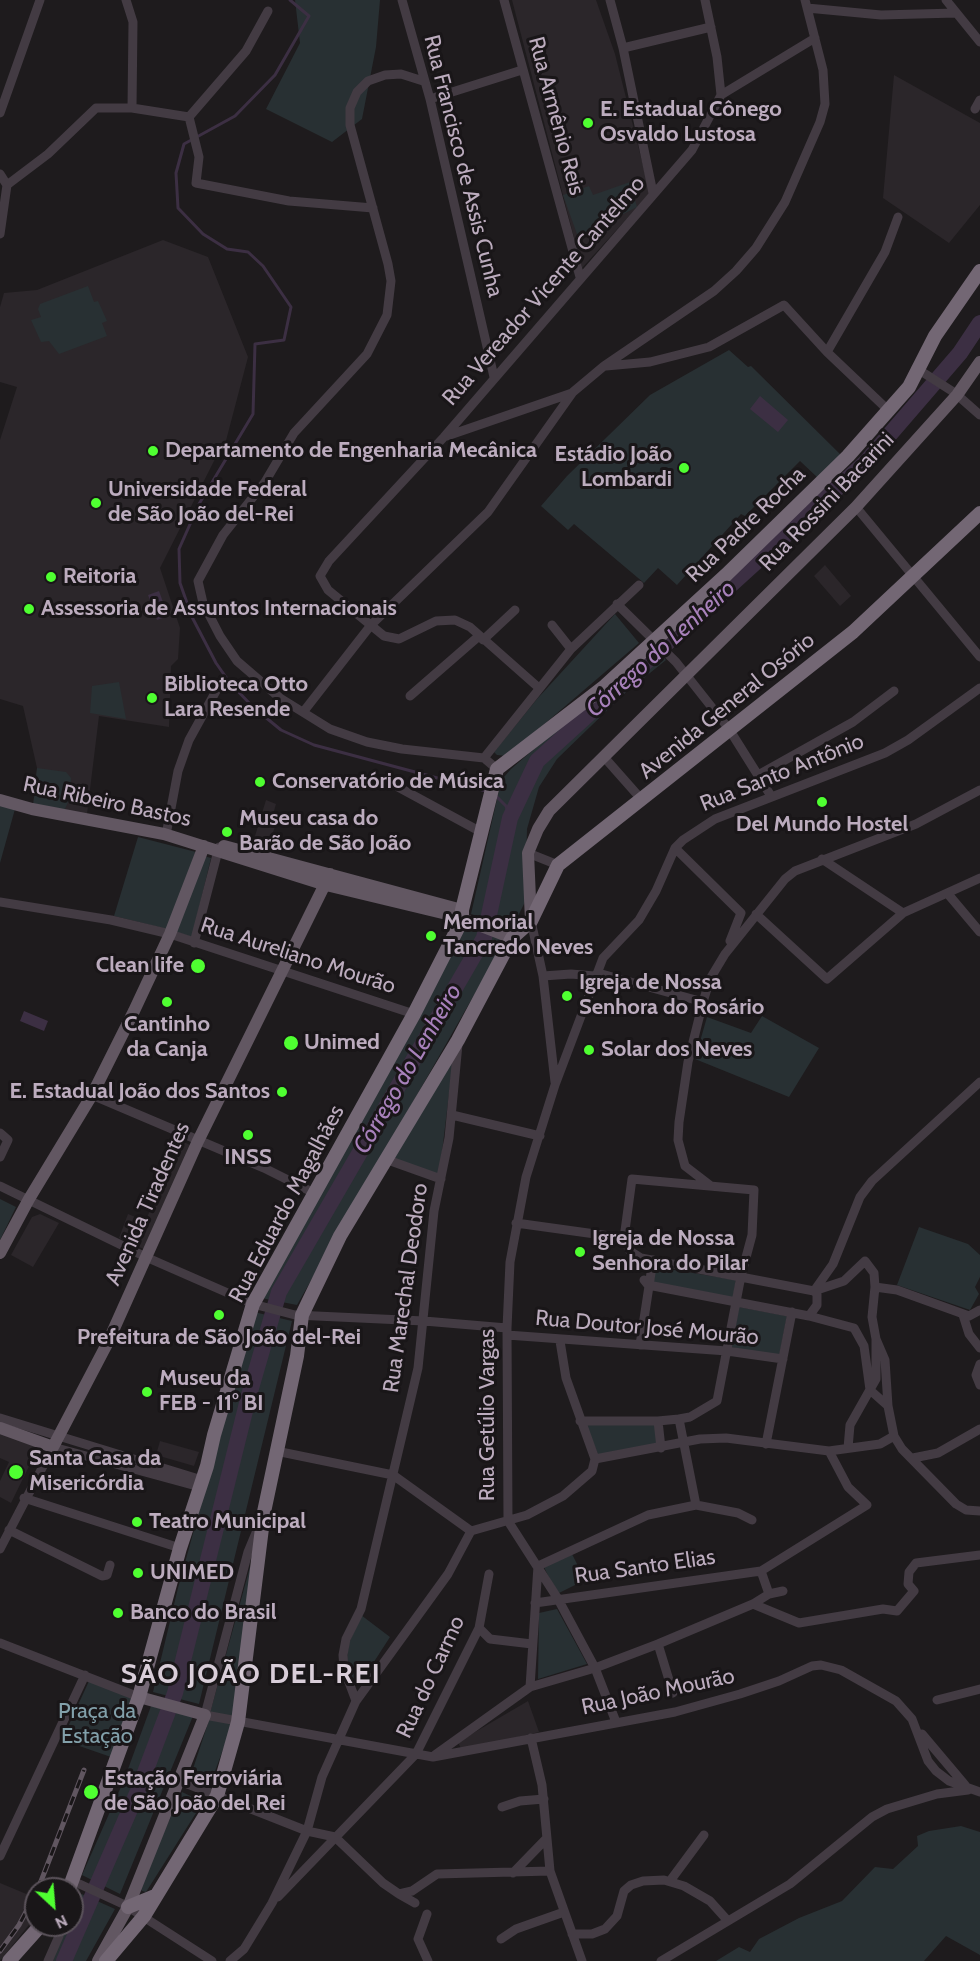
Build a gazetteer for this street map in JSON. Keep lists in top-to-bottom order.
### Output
{
  "streets": {
    "highway": ["Rua Padre Rocha", "Avenida General Osório", "Rua Eduardo Magalhães"],
    "main road": ["Rua Rossini Bacarini", "Rua Ribeiro Bastos", "Avenida Tiradentes"],
    "street": [
      "Rua Armênio Reis",
      "Rua Francisco de Assis Cunha",
      "Rua Vereador Vicente Cantelmo",
      "Rua Santo Antônio",
      "Rua Aureliano Mourão",
      "Rua Marechal Deodoro",
      "Rua Doutor José Mourão",
      "Rua Getúlio Vargas",
      "Rua Santo Elias",
      "Rua do Carmo",
      "Rua João Mourão"
    ]
  },
  "crossings": [
    ["Rua Armênio Reis", "Rua Vereador Vicente Cantelmo"],
    ["Rua Francisco de Assis Cunha", "Rua Vereador Vicente Cantelmo"],
    ["Rua Rossini Bacarini", "Avenida General Osório"],
    ["Rua Padre Rocha", "Rua Eduardo Magalhães"],
    ["Avenida General Osório", "Rua Ribeiro Bastos"],
    ["Rua Santo Antônio", "Rua Getúlio Vargas"],
    ["Rua Ribeiro Bastos", "Avenida Tiradentes"],
    ["Rua Ribeiro Bastos", "Rua Eduardo Magalhães"],
    ["Rua Aureliano Mourão", "Avenida Tiradentes"],
    ["Rua Aureliano Mourão", "Rua Eduardo Magalhães"],
    ["Avenida Tiradentes", "Rua Doutor José Mourão"],
    ["Rua Eduardo Magalhães", "Rua Doutor José Mourão"],
    ["Rua Marechal Deodoro", "Rua Doutor José Mourão"],
    ["Rua Doutor José Mourão", "Rua Getúlio Vargas"],
    ["Rua Getúlio Vargas", "Rua Santo Elias"],
    ["Rua Getúlio Vargas", "Rua João Mourão"],
    ["Rua do Carmo", "Rua João Mourão"]
  ],
  "districts": ["SÃO JOÃO DEL-REI"],
  "water": ["Córrego do Lenheiro"],
  "parks": ["Praça da Estação"],
  "places": [
    "E. Estadual Cônego Osvaldo Lustosa",
    "Departamento de Engenharia Mecânica",
    "Estádio João Lombardi",
    "Universidade Federal de São João del-Rei",
    "Reitoria",
    "Assessoria de Assuntos Internacionais",
    "Biblioteca Otto Lara Resende",
    "Conservatório de Música",
    "Del Mundo Hostel",
    "Museu casa do Barão de São João",
    "Memorial Tancredo Neves",
    "Clean life",
    "Igreja de Nossa Senhora do Rosário",
    "Cantinho da Canja",
    "Unimed",
    "Solar dos Neves",
    "E. Estadual João dos Santos",
    "INSS",
    "Igreja de Nossa Senhora do Pilar",
    "Prefeitura de São João del-Rei",
    "Museu da FEB - 11° BI",
    "Santa Casa da Misericórdia",
    "Teatro Municipal",
    "UNIMED",
    "Banco do Brasil",
    "Estação Ferroviária de São João del Rei"
  ],
  "north": "bottom right"
}
